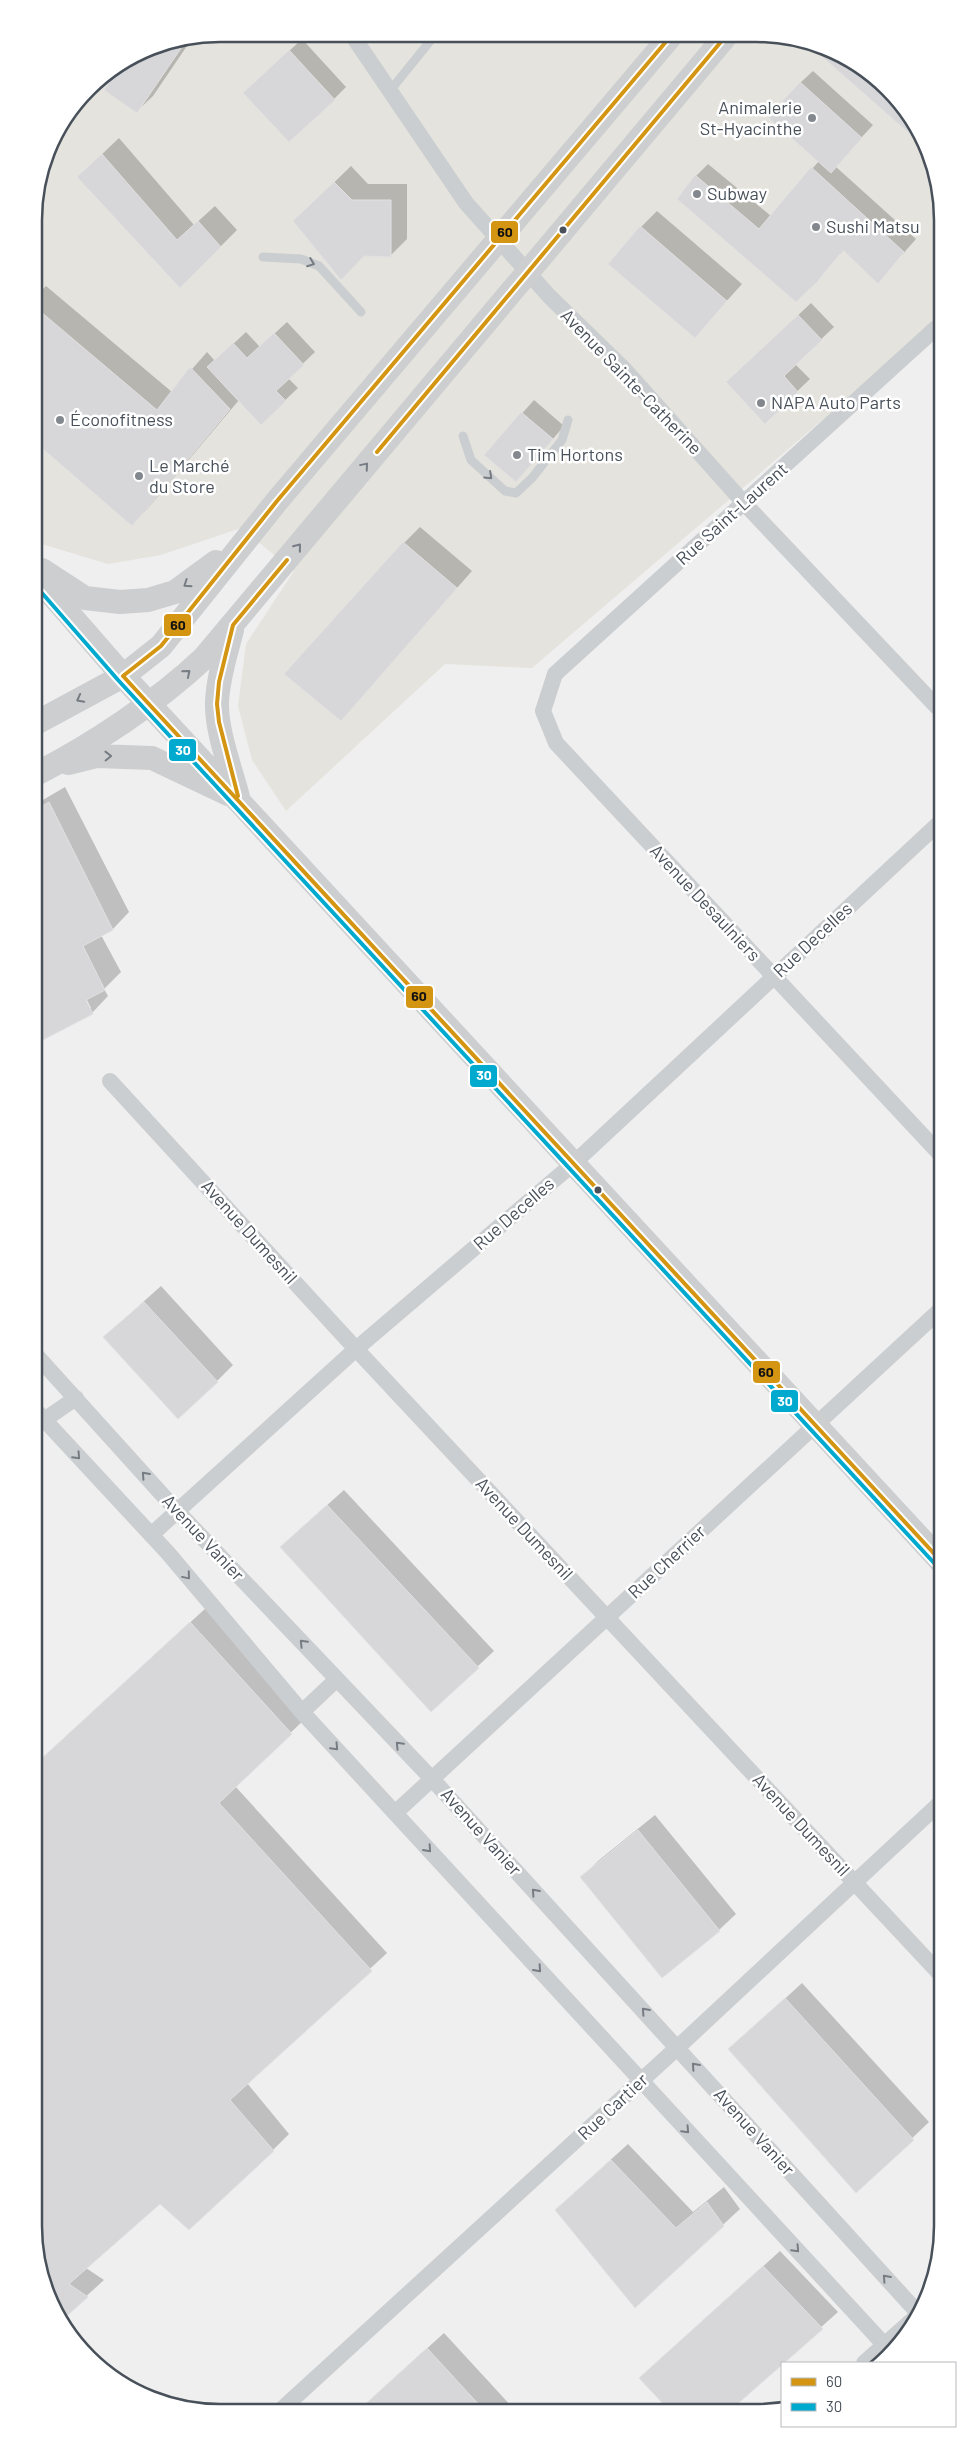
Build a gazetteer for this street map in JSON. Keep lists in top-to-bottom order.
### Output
{
  "streets": {
    "street": [
      "Avenue Sainte-Catherine",
      "Rue Saint-Laurent",
      "Avenue Desaulniers",
      "Rue Decelles",
      "Avenue Dumesnil",
      "Avenue Vanier",
      "Rue Cherrier",
      "Rue Cartier"
    ]
  },
  "crossings": [
    ["Avenue Sainte-Catherine", "Rue Saint-Laurent"],
    ["Rue Saint-Laurent", "Avenue Desaulniers"],
    ["Avenue Desaulniers", "Rue Decelles"],
    ["Rue Decelles", "Avenue Dumesnil"],
    ["Rue Decelles", "Avenue Vanier"],
    ["Avenue Dumesnil", "Rue Cherrier"],
    ["Avenue Dumesnil", "Rue Cartier"],
    ["Avenue Vanier", "Rue Cherrier"],
    ["Avenue Vanier", "Rue Cartier"]
  ],
  "places": [
    "Animalerie St-Hyacinthe",
    "Subway",
    "Sushi Matsu",
    "NAPA Auto Parts",
    "Éconofitness",
    "Tim Hortons",
    "Le Marché du Store"
  ],
  "lines": ["transit line 60", "transit line 30"],
  "legend": ["60", "30"]
}
